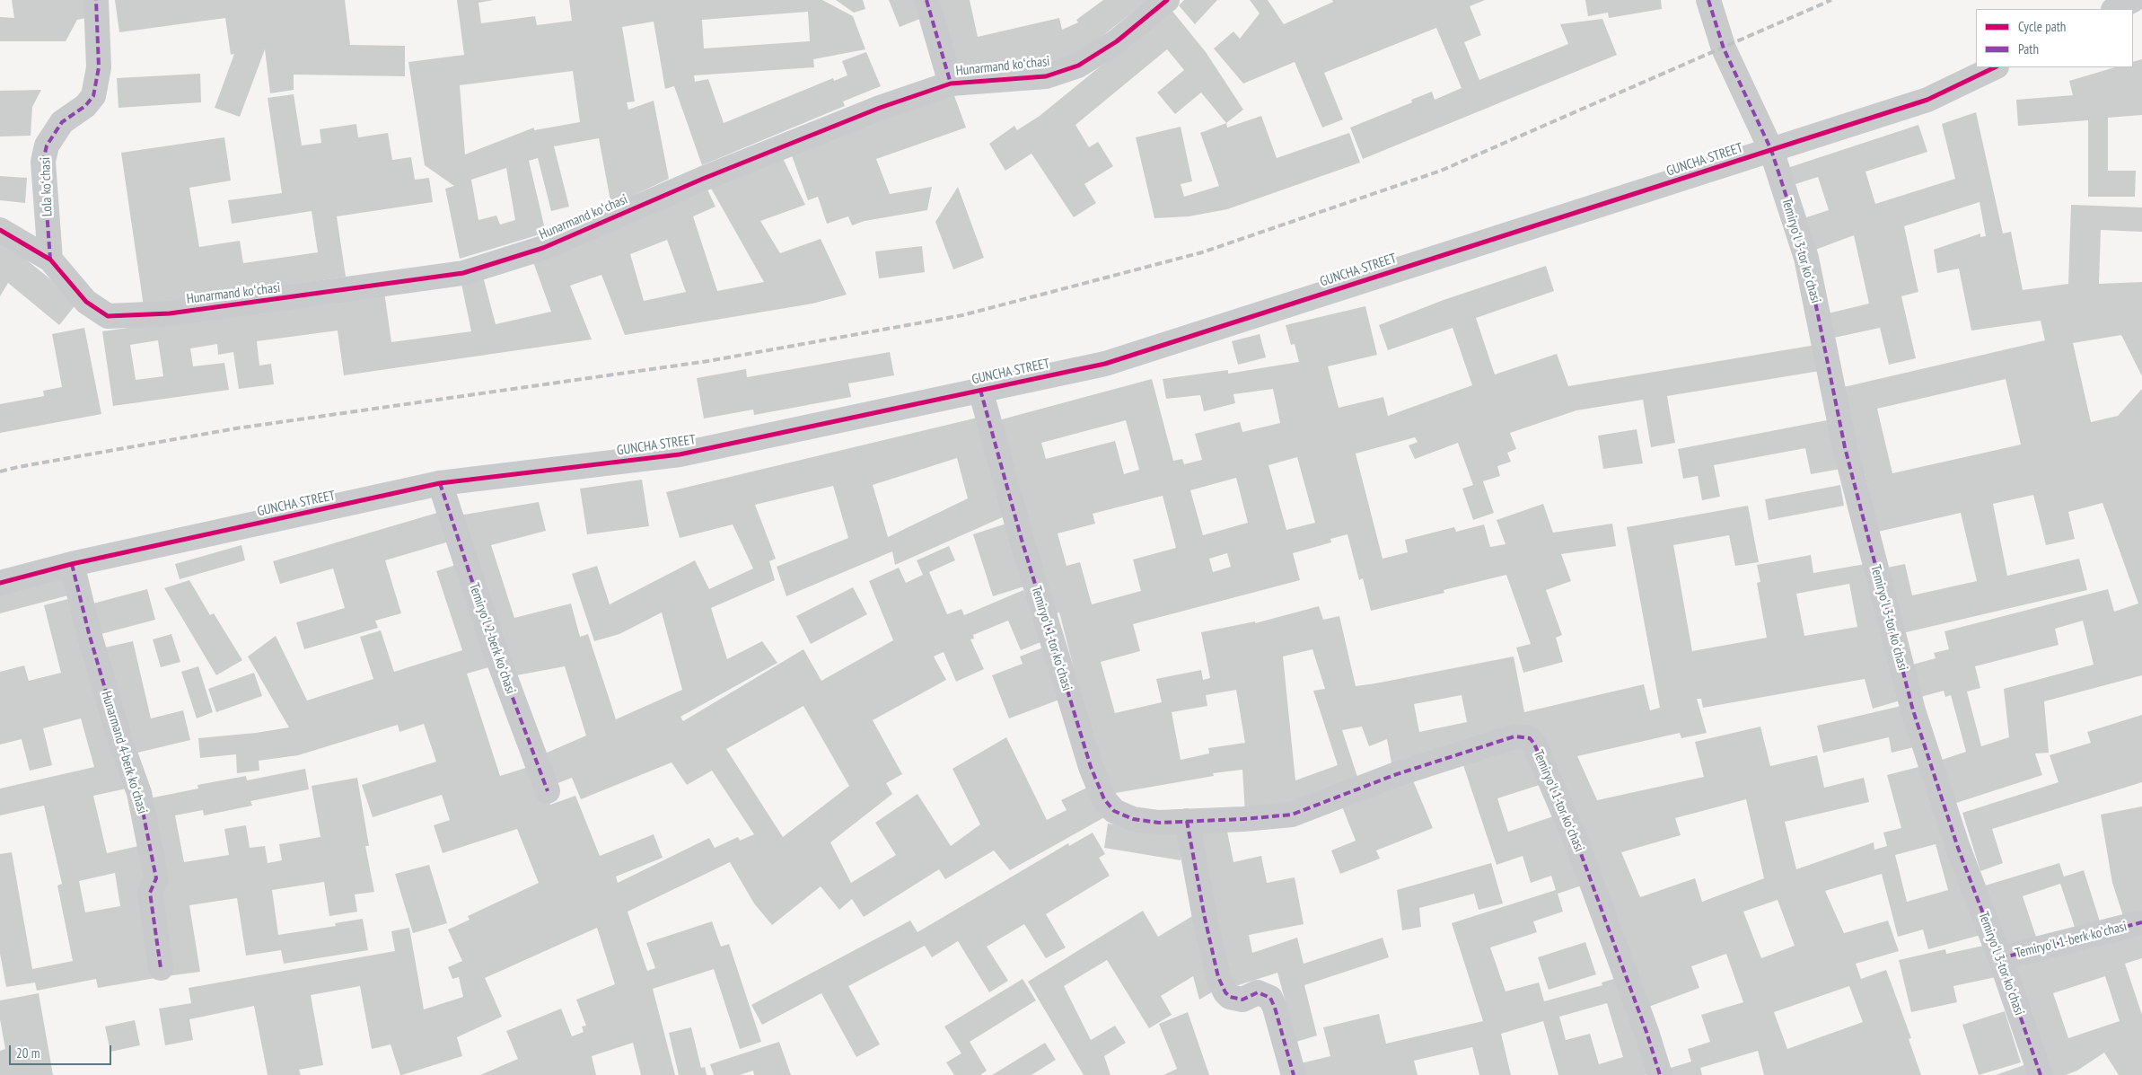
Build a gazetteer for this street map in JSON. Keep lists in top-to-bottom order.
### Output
{
  "streets": {
    "street": [
      "Hunarmand koʻchasi",
      "GUNCHA STREET",
      "Lola koʻchasi",
      "Temiryoʻl 3-tor koʻchasi",
      "Temiryoʻl 2-berk koʻchasi",
      "Temiryoʻl 1-tor koʻchasi",
      "Hunarmand 4-berk koʻchasi",
      "Temiryoʼl 1-berk koʼchasi"
    ]
  },
  "crossings": [
    ["Hunarmand koʻchasi", "Lola koʻchasi"],
    ["GUNCHA STREET", "Temiryoʻl 3-tor koʻchasi"],
    ["GUNCHA STREET", "Temiryoʻl 2-berk koʻchasi"],
    ["GUNCHA STREET", "Temiryoʻl 1-tor koʻchasi"],
    ["GUNCHA STREET", "Hunarmand 4-berk koʻchasi"],
    ["Temiryoʻl 3-tor koʻchasi", "Temiryoʼl 1-berk koʼchasi"]
  ],
  "legend": ["Cycle path", "Path"],
  "scale_bar": "20 m"
}
